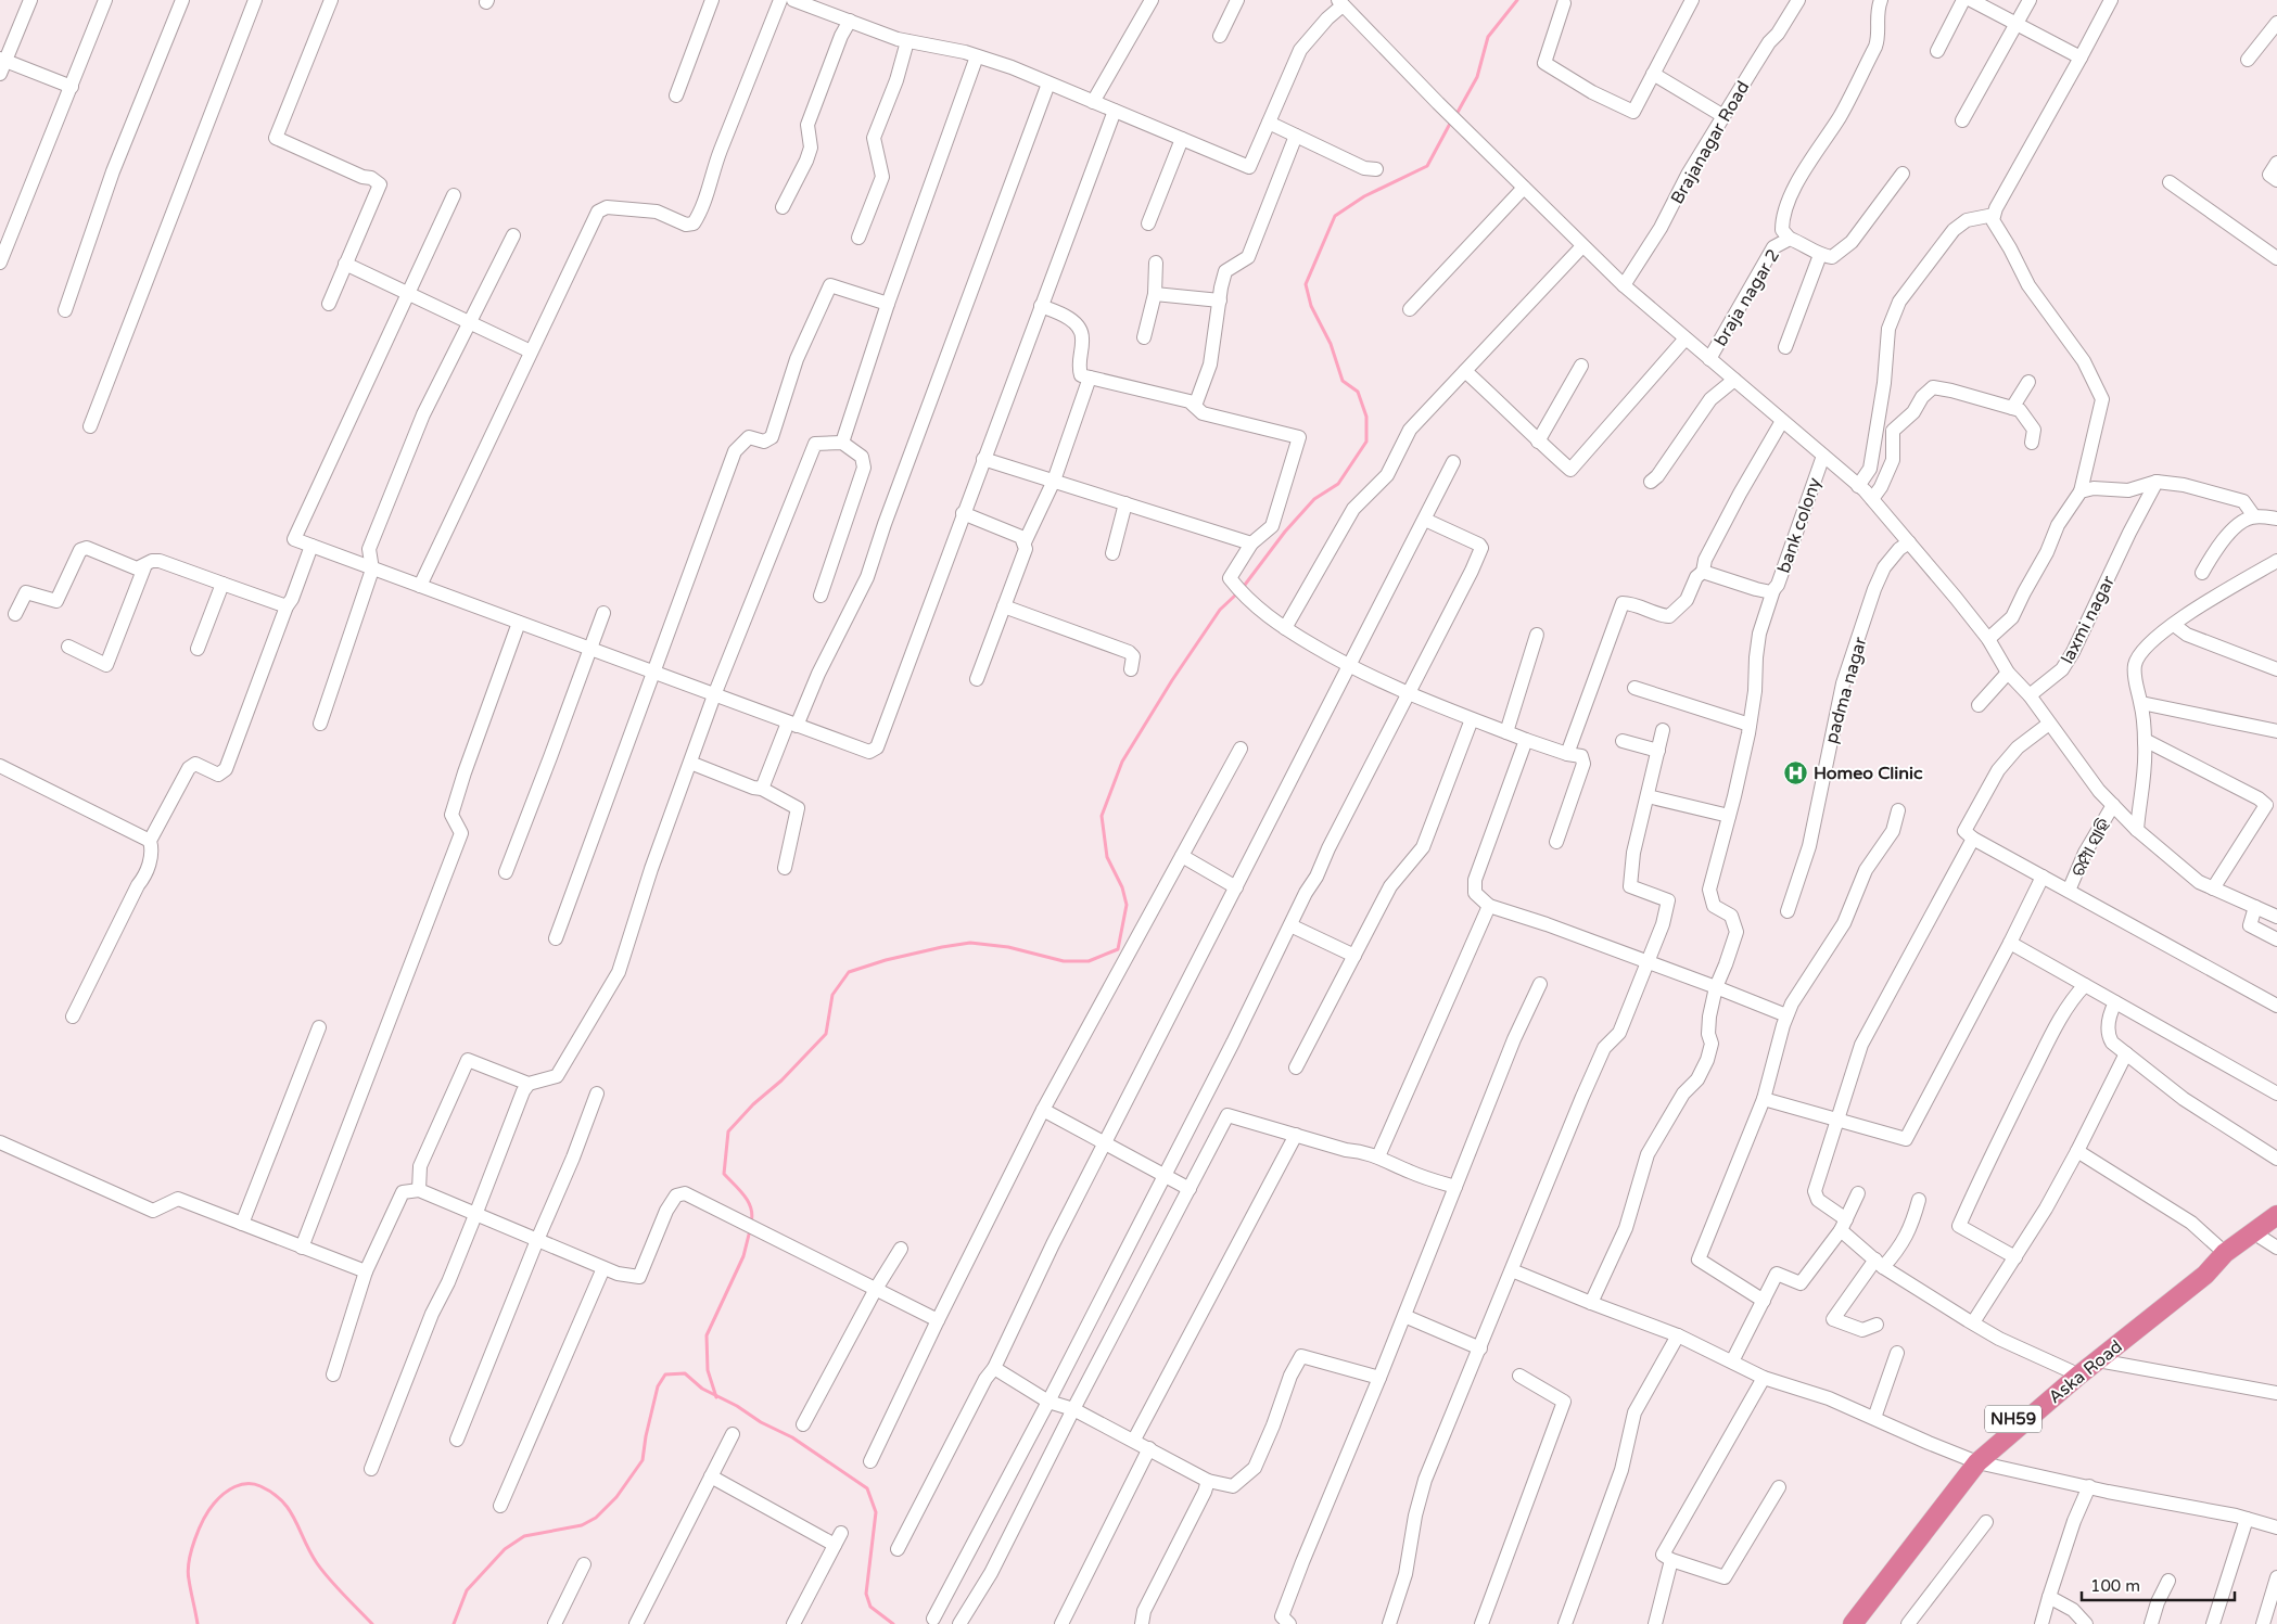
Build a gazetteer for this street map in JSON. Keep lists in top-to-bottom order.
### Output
{
  "streets": {
    "highway": ["Aska Road", "NH59"],
    "street": [
      "Brajanagar Road",
      "braja nagar 2",
      "bank colony",
      "laxmi nagar",
      "padma nagar",
      "ରମ୍ପା ସାହି"
    ]
  },
  "crossings": [
    ["Aska Road", "NH59"]
  ],
  "places": {
    "hospital": ["Homeo Clinic"]
  },
  "scale_bar": "100 m"
}
